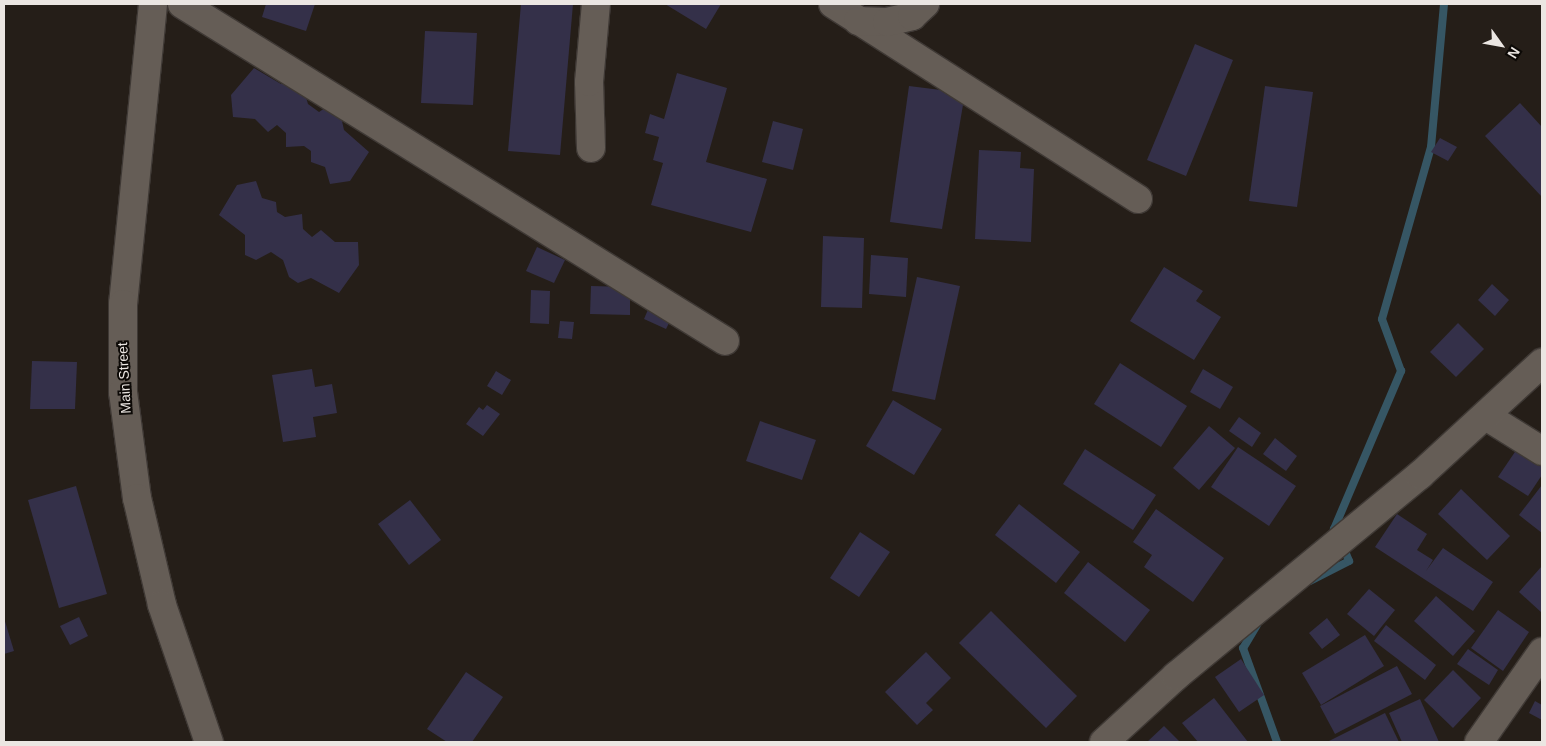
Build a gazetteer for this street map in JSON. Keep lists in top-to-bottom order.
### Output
{
  "streets": {
    "street": ["Main Street"]
  },
  "north": "bottom right"
}
